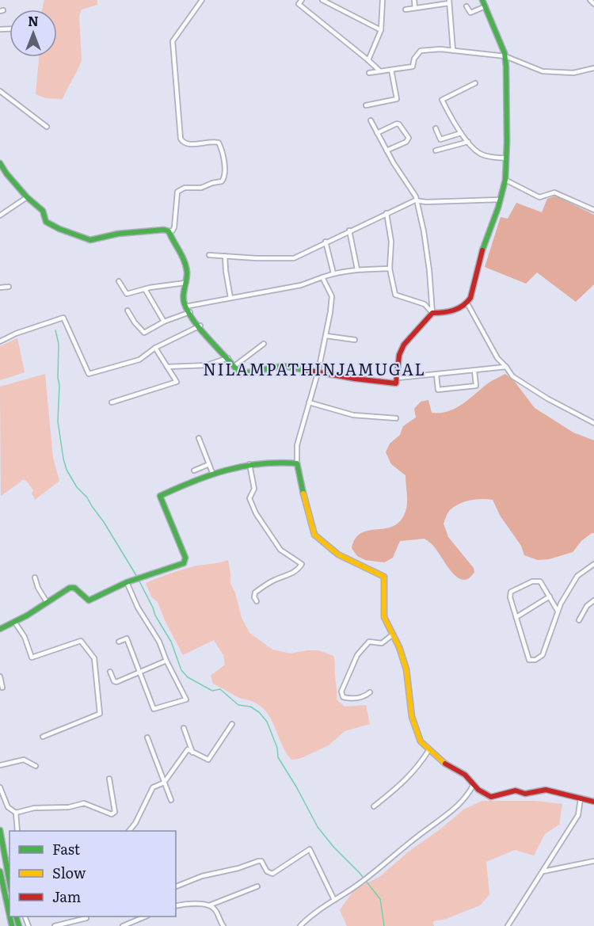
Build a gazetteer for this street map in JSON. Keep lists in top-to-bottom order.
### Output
{
  "districts": ["NILAMPATHINJAMUGAL"],
  "legend": ["Fast", "Slow", "Jam"],
  "north": "top"
}
